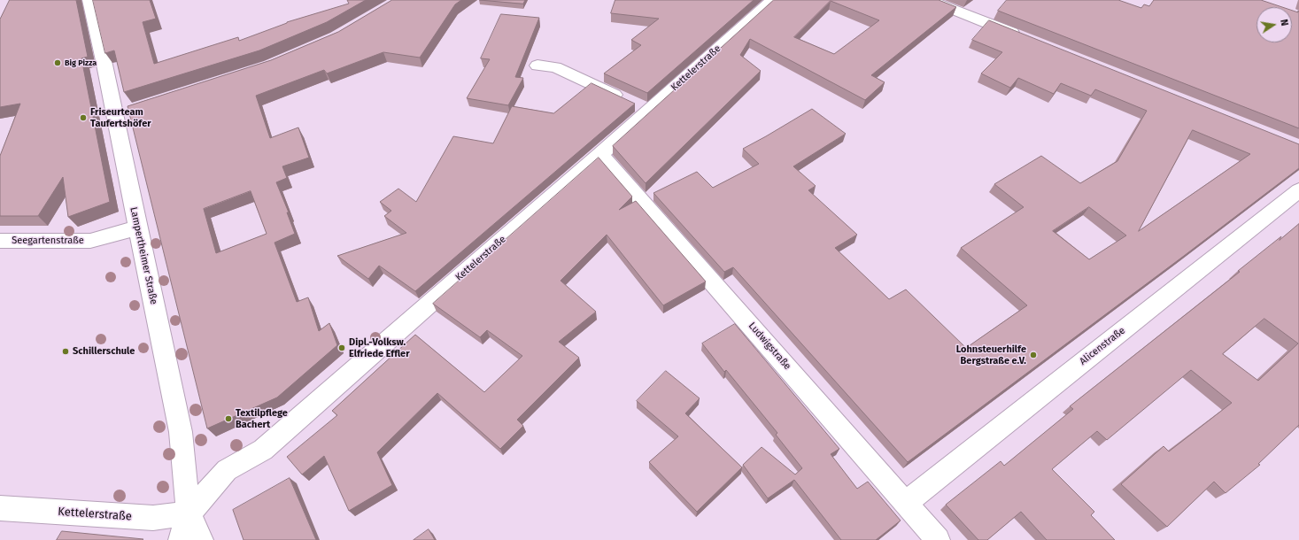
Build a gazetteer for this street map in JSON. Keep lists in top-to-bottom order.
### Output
{
  "streets": {
    "street": [
      "Kettelerstraße",
      "Seegartenstraße",
      "Lampertheimer Straße",
      "Ludwigstraße",
      "Alicenstraße"
    ]
  },
  "crossings": [
    ["Kettelerstraße", "Lampertheimer Straße"],
    ["Kettelerstraße", "Ludwigstraße"],
    ["Seegartenstraße", "Lampertheimer Straße"],
    ["Ludwigstraße", "Alicenstraße"]
  ],
  "places": [
    "Big Pizza",
    "Friseurteam Taufertshöfer",
    "Dipl.-Volksw. Elfriede Effler",
    "Schillerschule",
    "Lohnsteuerhilfe Bergstraße e.V.",
    "Textilpflege Bachert"
  ],
  "north": "right"
}
